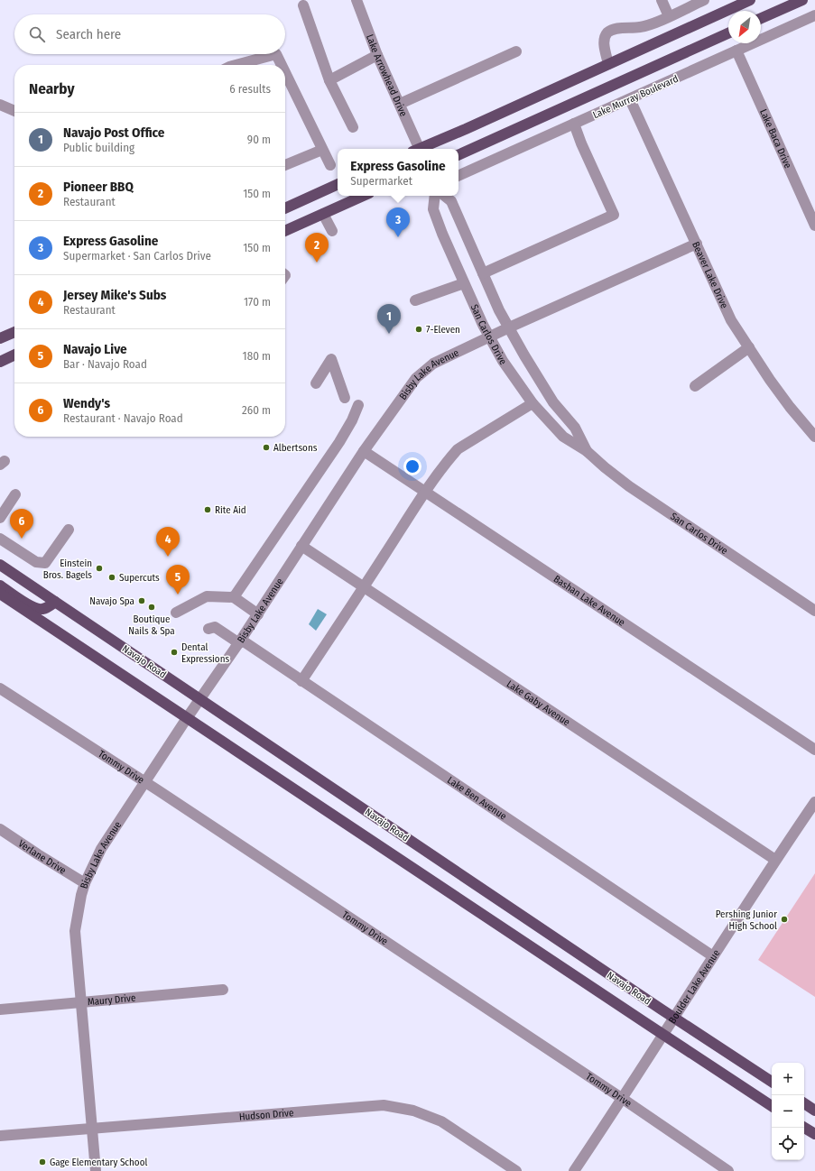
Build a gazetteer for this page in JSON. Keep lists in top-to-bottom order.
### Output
{
  "streets": {
    "main road": ["Lake Murray Boulevard", "Navajo Road"],
    "street": [
      "Lake Arrowhead Drive",
      "Lake Baca Drive",
      "Beaver Lake Drive",
      "San Carlos Drive",
      "Bisby Lake Avenue",
      "Bashan Lake Avenue",
      "Lake Gaby Avenue",
      "Tommy Drive",
      "Lake Ben Avenue",
      "Verlane Drive",
      "Boulder Lake Avenue",
      "Maury Drive",
      "Hudson Drive"
    ]
  },
  "crossings": [
    ["Lake Murray Boulevard", "Lake Baca Drive"],
    ["Lake Murray Boulevard", "Beaver Lake Drive"],
    ["Beaver Lake Drive", "Bisby Lake Avenue"],
    ["San Carlos Drive", "Bisby Lake Avenue"],
    ["Bisby Lake Avenue", "Bashan Lake Avenue"],
    ["Bisby Lake Avenue", "Navajo Road"],
    ["Bisby Lake Avenue", "Lake Gaby Avenue"],
    ["Bisby Lake Avenue", "Tommy Drive"],
    ["Bisby Lake Avenue", "Lake Ben Avenue"],
    ["Bisby Lake Avenue", "Verlane Drive"],
    ["Bisby Lake Avenue", "Maury Drive"],
    ["Bisby Lake Avenue", "Hudson Drive"],
    ["Navajo Road", "Boulder Lake Avenue"],
    ["Lake Gaby Avenue", "Boulder Lake Avenue"],
    ["Tommy Drive", "Boulder Lake Avenue"],
    ["Lake Ben Avenue", "Boulder Lake Avenue"]
  ],
  "places": [
    "7-Eleven",
    "Albertsons",
    "Rite Aid",
    "Einstein Bros. Bagels",
    "Supercuts",
    "Navajo Spa",
    "Boutique Nails & Spa",
    "Dental Expressions",
    "Pershing Junior High School",
    "Gage Elementary School"
  ],
  "north": "bottom left",
  "page": {
    "search": "Search here",
    "heading": ["Nearby", "6 results"],
    "list": [
      {
        "mark": "1",
        "name": "Navajo Post Office",
        "note": "Public building",
        "value": "90 m"
      },
      {
        "mark": "2",
        "name": "Pioneer BBQ",
        "note": "Restaurant",
        "value": "150 m"
      },
      {
        "mark": "3",
        "name": "Express Gasoline",
        "note": "Supermarket · San Carlos Drive",
        "value": "150 m"
      },
      {
        "mark": "4",
        "name": "Jersey Mike's Subs",
        "note": "Restaurant",
        "value": "170 m"
      },
      {
        "mark": "5",
        "name": "Navajo Live",
        "note": "Bar · Navajo Road",
        "value": "180 m"
      },
      {
        "mark": "6",
        "name": "Wendy's",
        "note": "Restaurant · Navajo Road",
        "value": "260 m"
      }
    ],
    "popup": ["Express Gasoline", "Supermarket"],
    "pins": [
      "3",
      "2",
      "1",
      "6",
      "4",
      "5"
    ],
    "map_buttons": ["+", "−"]
  }
}
